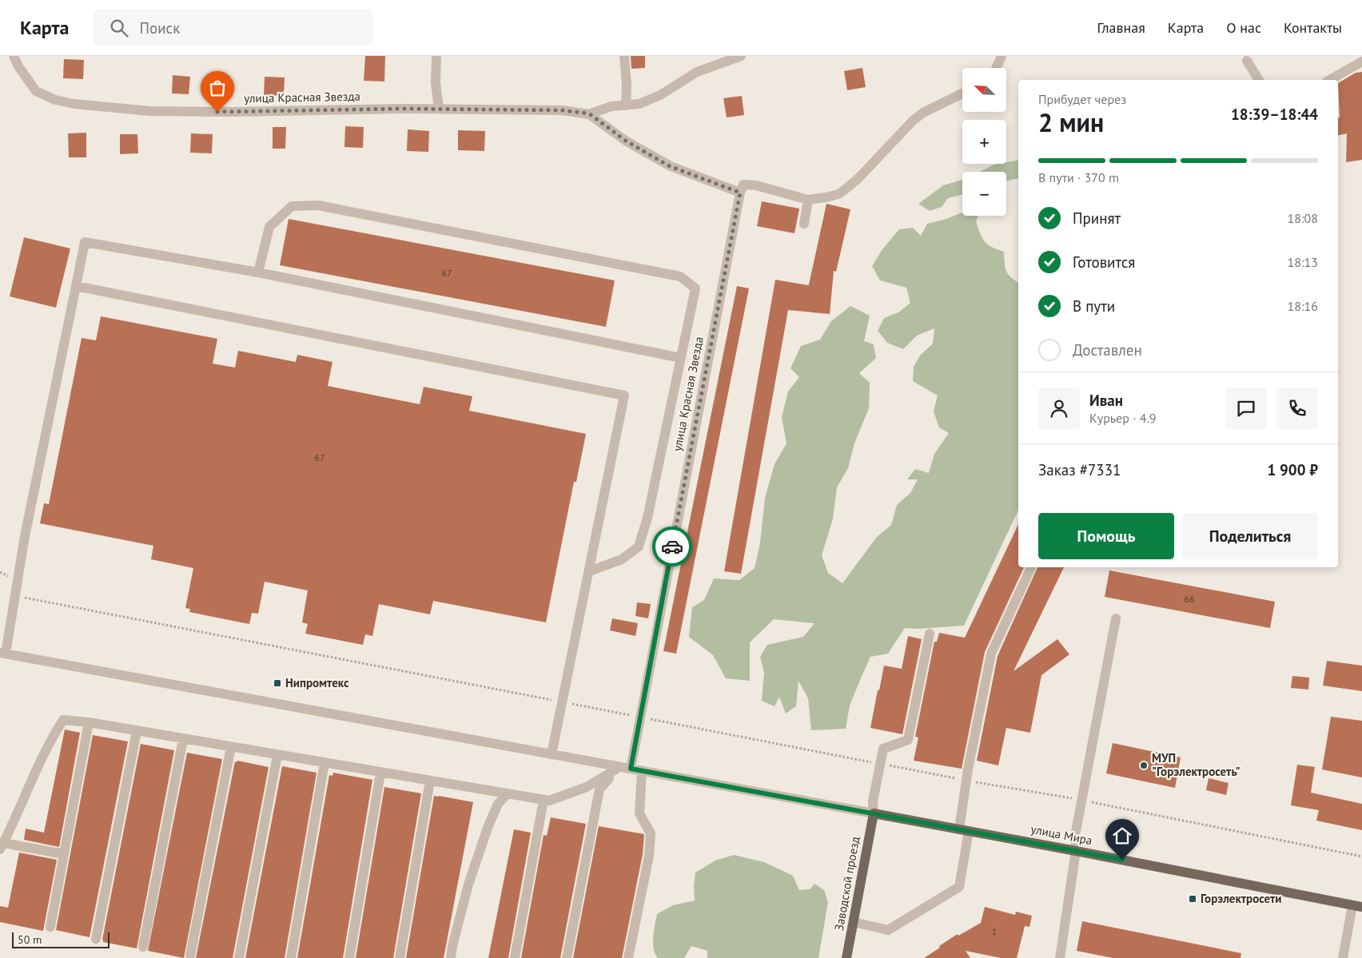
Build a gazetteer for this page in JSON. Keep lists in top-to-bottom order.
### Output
{
  "streets": {
    "main road": ["улица Мира", "Заводской проезд"],
    "street": ["улица Красная Звезда"]
  },
  "crossings": [
    ["улица Мира", "Заводской проезд"]
  ],
  "places": {
    "transit": ["Нипромтекс", "Горэлектросети"],
    "other": ["МУП \"Горэлектросеть\""]
  },
  "house_numbers": [
    "67",
    "67",
    "66",
    "1"
  ],
  "scale_bar": "50 m",
  "north": "top left",
  "page": {
    "header": "Карта",
    "search": "Поиск",
    "nav": [
      "Главная",
      "Карта",
      "О нас",
      "Контакты"
    ],
    "map_buttons": ["+", "−"],
    "heading": ["2 мин", "Прибудет через", "18:39–18:44"],
    "panel": [
      "Иван",
      "Курьер · 4.9",
      "Заказ #7331",
      "1 900 ₽"
    ],
    "bar": "В пути · 370 m",
    "list": [
      ["Принят", "18:08"],
      ["Готовится", "18:13"],
      ["В пути", "18:16"],
      "Доставлен"
    ],
    "buttons": ["Помощь", "Поделиться"],
    "scale": "50 m"
  }
}
